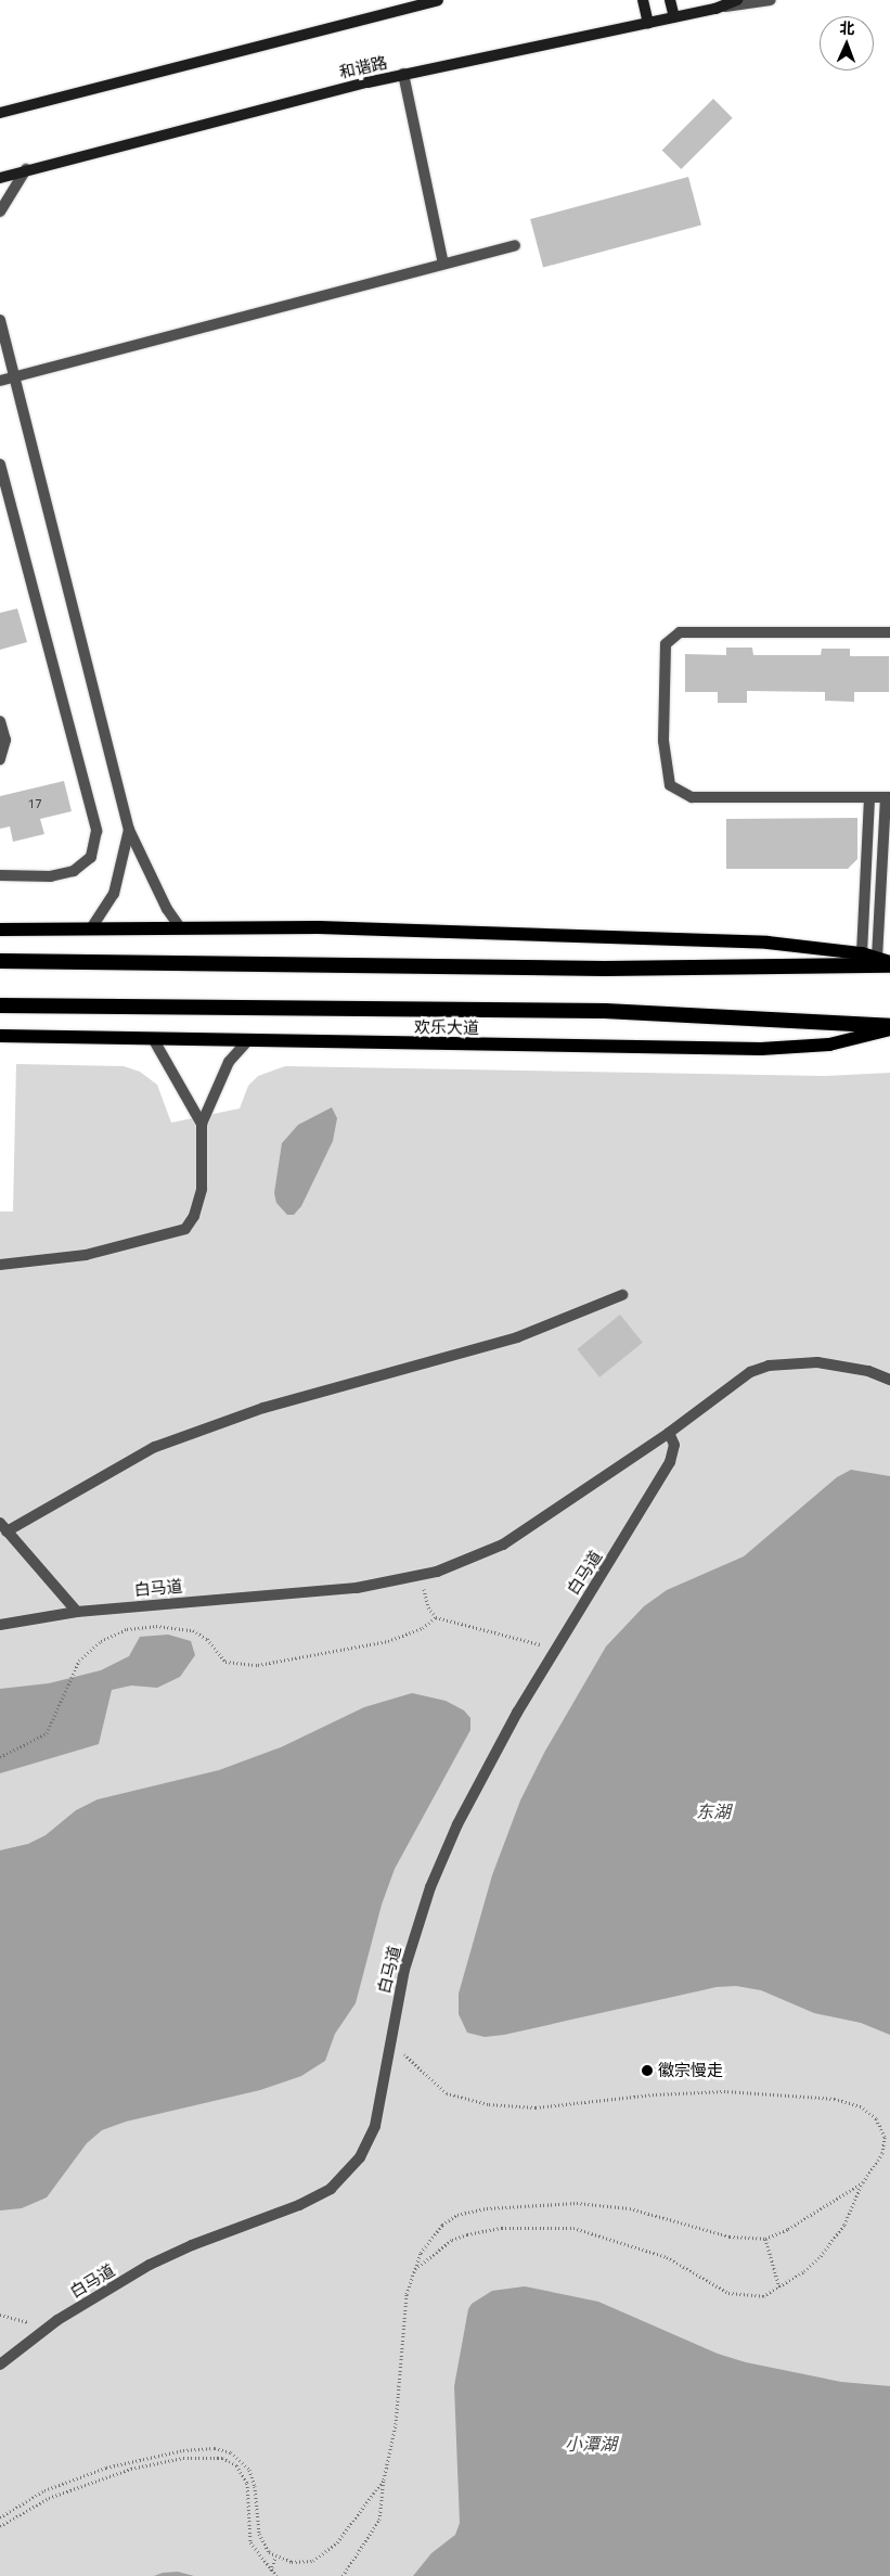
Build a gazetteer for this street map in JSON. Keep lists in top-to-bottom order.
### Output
{
  "streets": {
    "highway": ["欢乐大道"],
    "main road": ["和谐路"],
    "street": ["白马道"]
  },
  "water": ["东湖", "小潭湖"],
  "places": ["徽宗慢走"],
  "house_numbers": ["17"],
  "north": "top"
}
